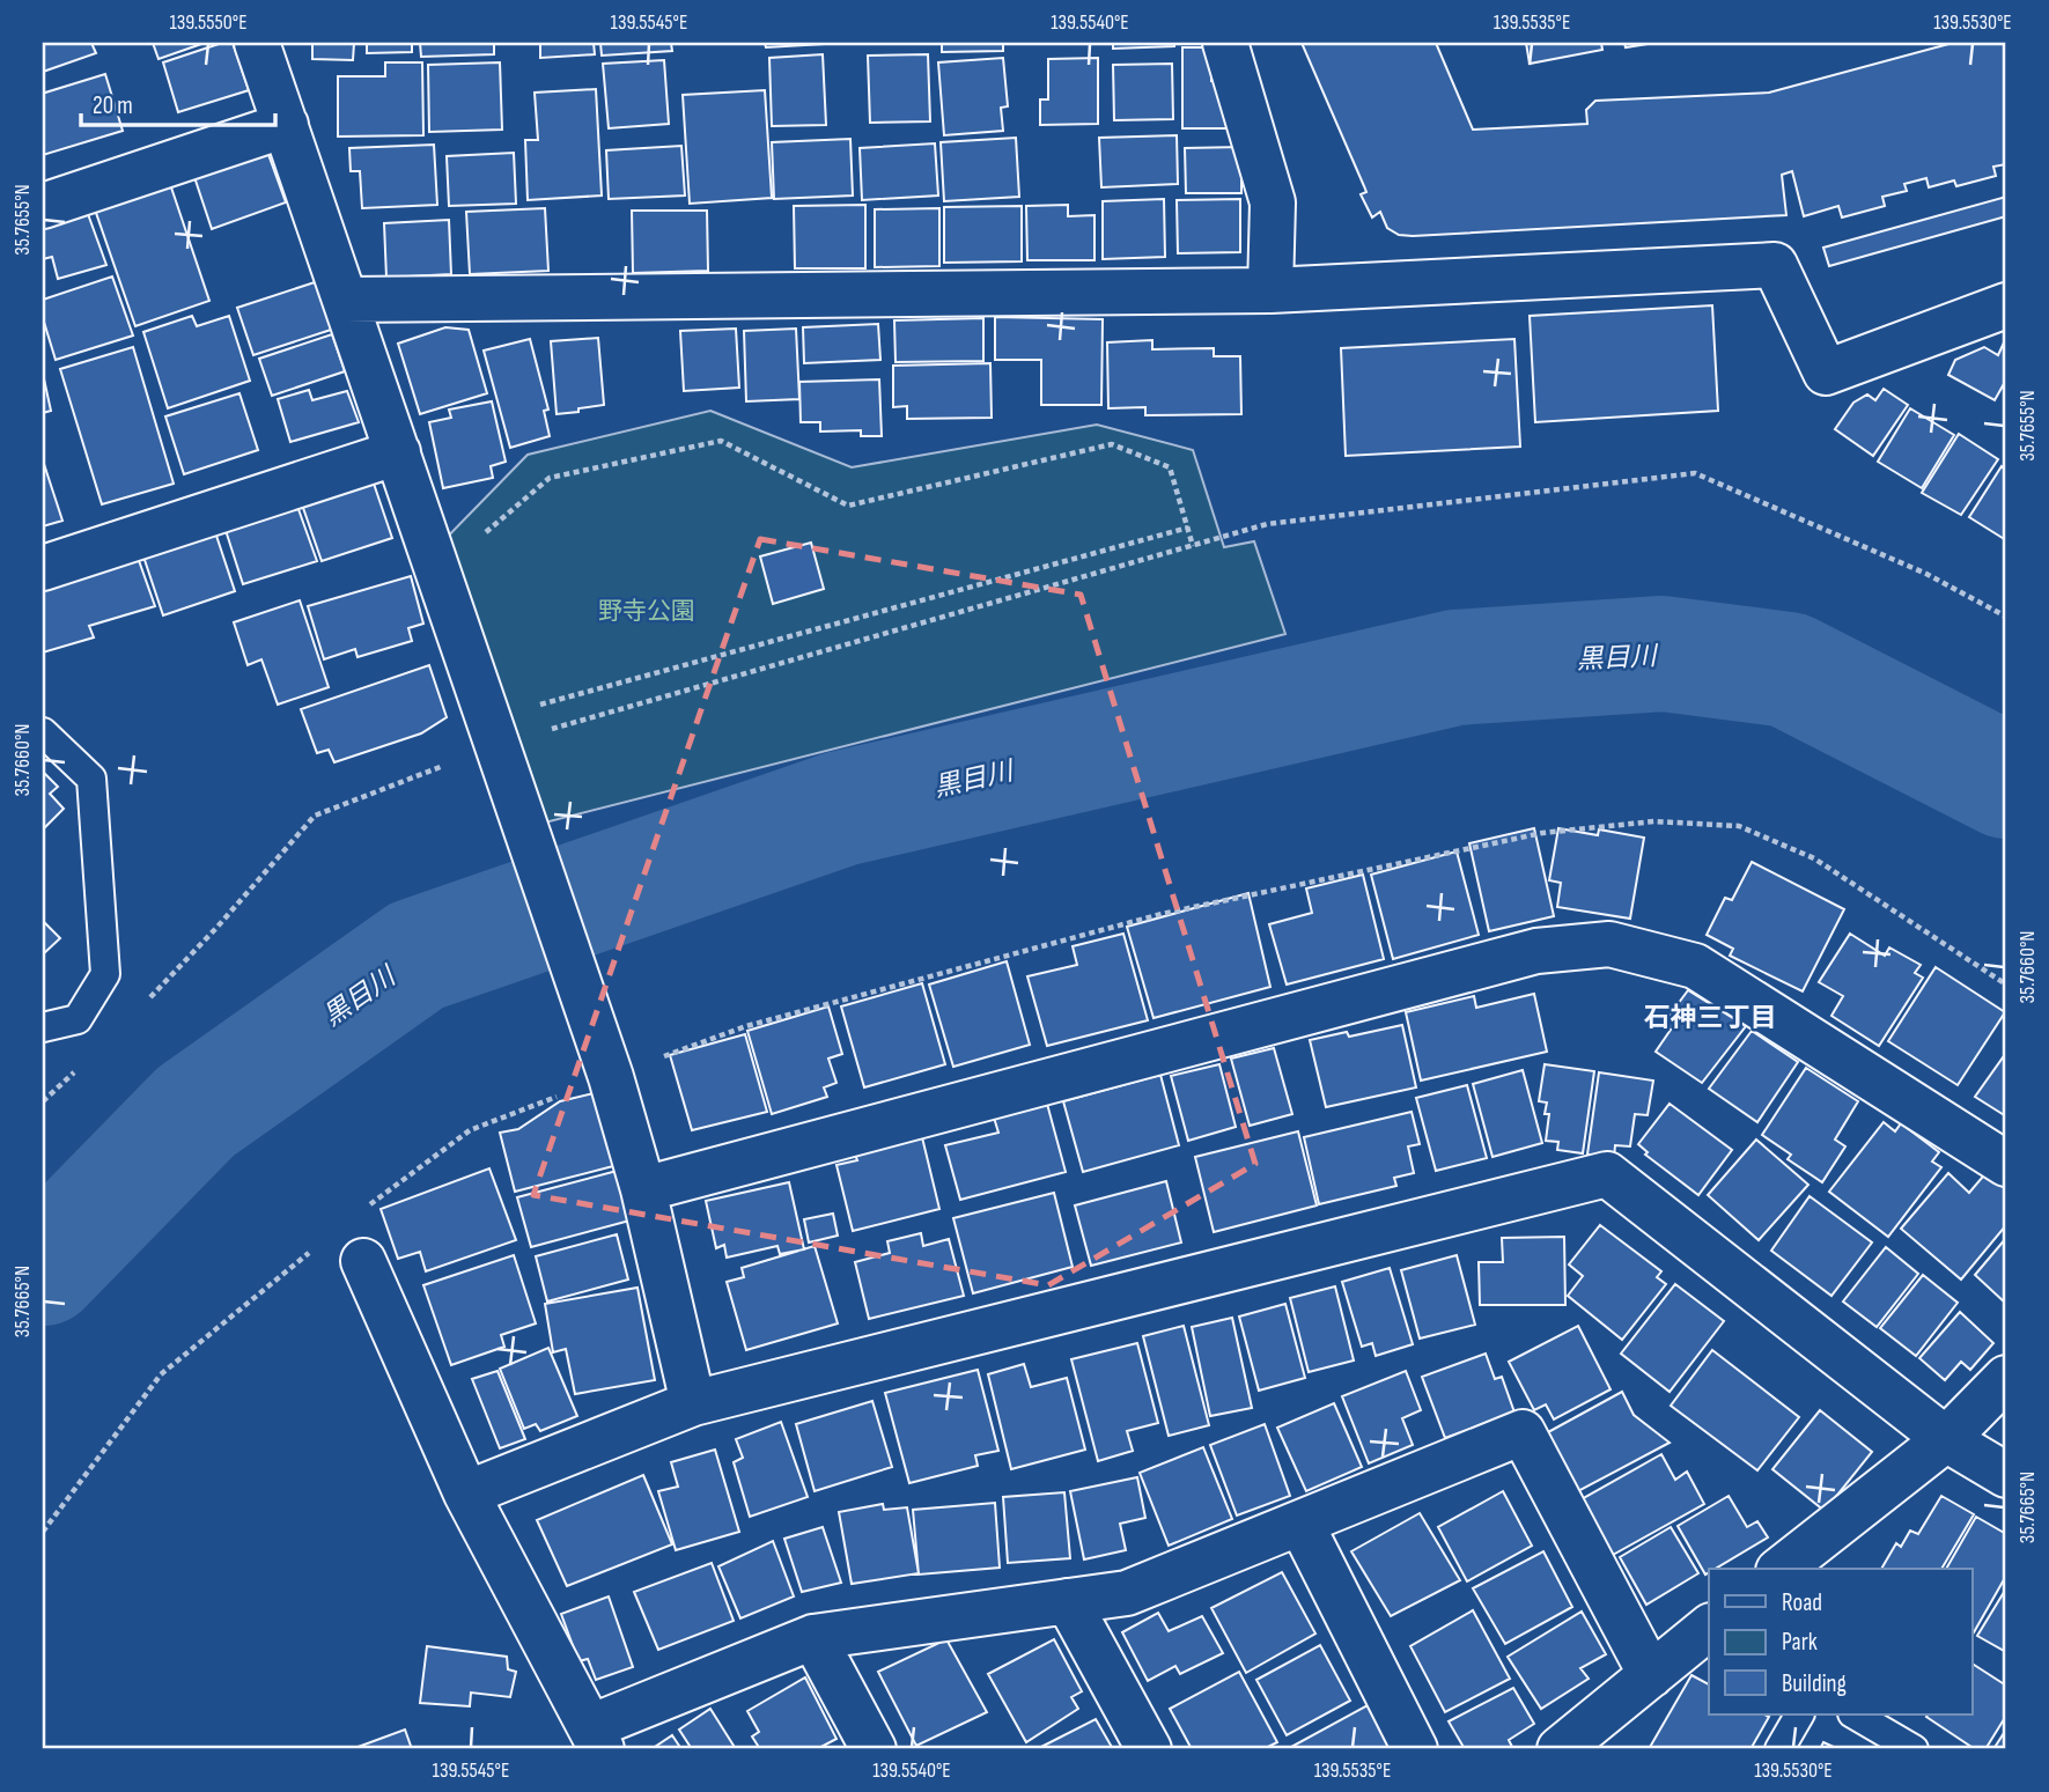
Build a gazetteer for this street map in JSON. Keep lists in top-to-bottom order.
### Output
{
  "districts": ["石神三丁目"],
  "water": ["黒目川"],
  "parks": ["野寺公園"],
  "legend": ["Road", "Park", "Building"],
  "scale_bar": "20 m",
  "coordinates": [
    "139.5550°E",
    "139.5545°E",
    "139.5540°E",
    "139.5535°E",
    "139.5530°E",
    "35.7655°N",
    "35.7660°N",
    "35.7665°N"
  ]
}
